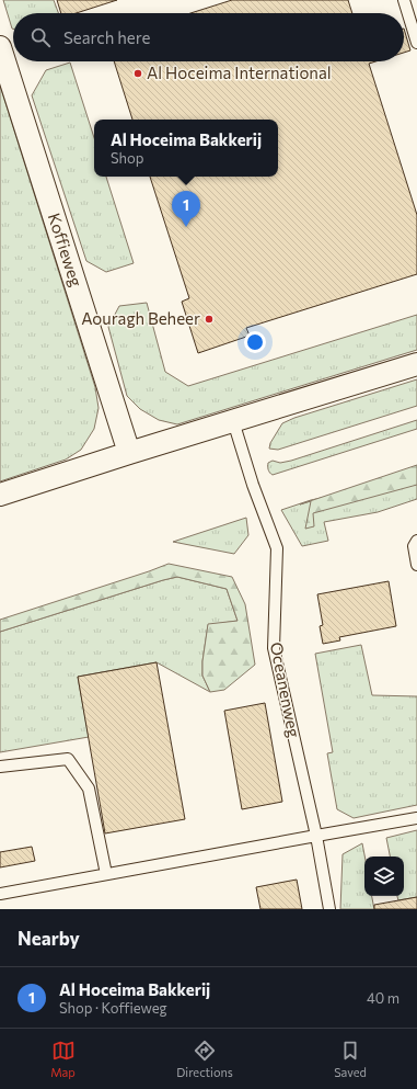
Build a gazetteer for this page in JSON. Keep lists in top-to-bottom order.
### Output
{
  "streets": {
    "street": ["Koffieweg"],
    "lane": ["Oceanenweg"]
  },
  "places": ["Al Hoceima International", "Aouragh Beheer"],
  "page": {
    "search": "Search here",
    "popup": ["Al Hoceima Bakkerij", "Shop"],
    "pins": "1",
    "heading": "Nearby",
    "list": [
      {
        "mark": "1",
        "name": "Al Hoceima Bakkerij",
        "note": "Shop · Koffieweg",
        "value": "40 m"
      }
    ],
    "nav": ["Map", "Directions", "Saved"]
  }
}
